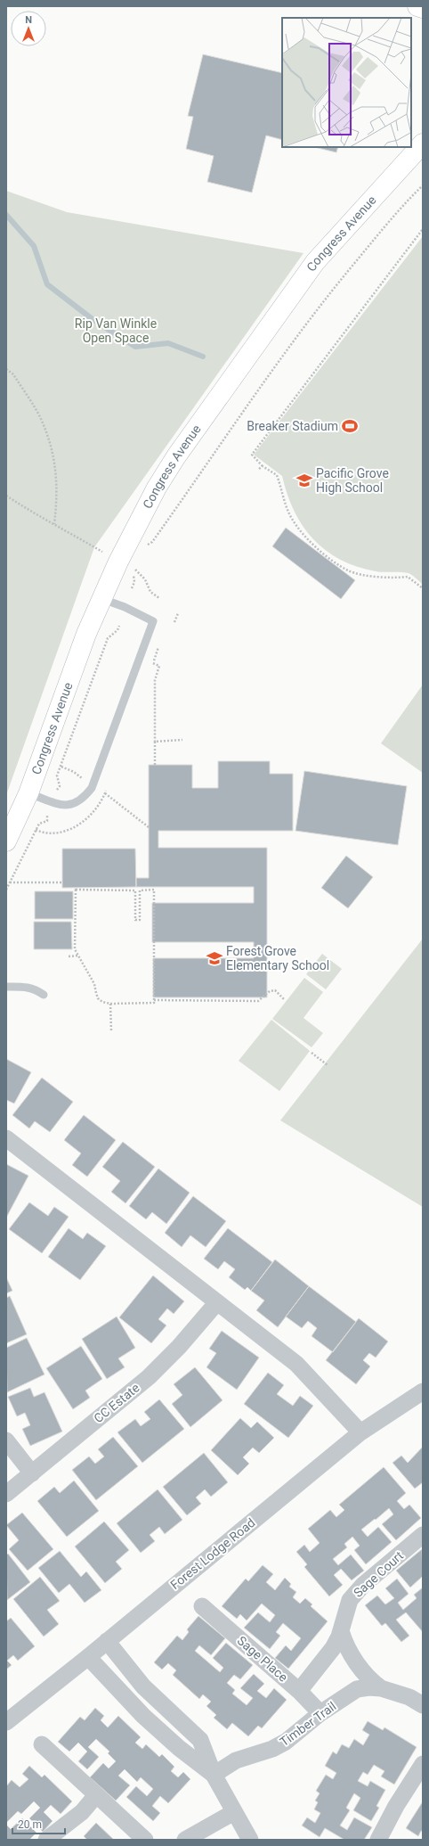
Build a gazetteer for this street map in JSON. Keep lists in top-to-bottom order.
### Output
{
  "streets": {
    "street": [
      "Congress Avenue",
      "CC Estate",
      "Forest Lodge Road",
      "Sage Court",
      "Sage Place",
      "Timber Trail"
    ]
  },
  "crossings": [
    ["Sage Court", "Sage Place"],
    ["Sage Place", "Timber Trail"]
  ],
  "parks": ["Rip Van Winkle Open Space"],
  "places": {
    "sports": ["Breaker Stadium"],
    "school or university": ["Pacific Grove High School", "Forest Grove Elementary School"]
  },
  "scale_bar": "20 m",
  "north": "top"
}
